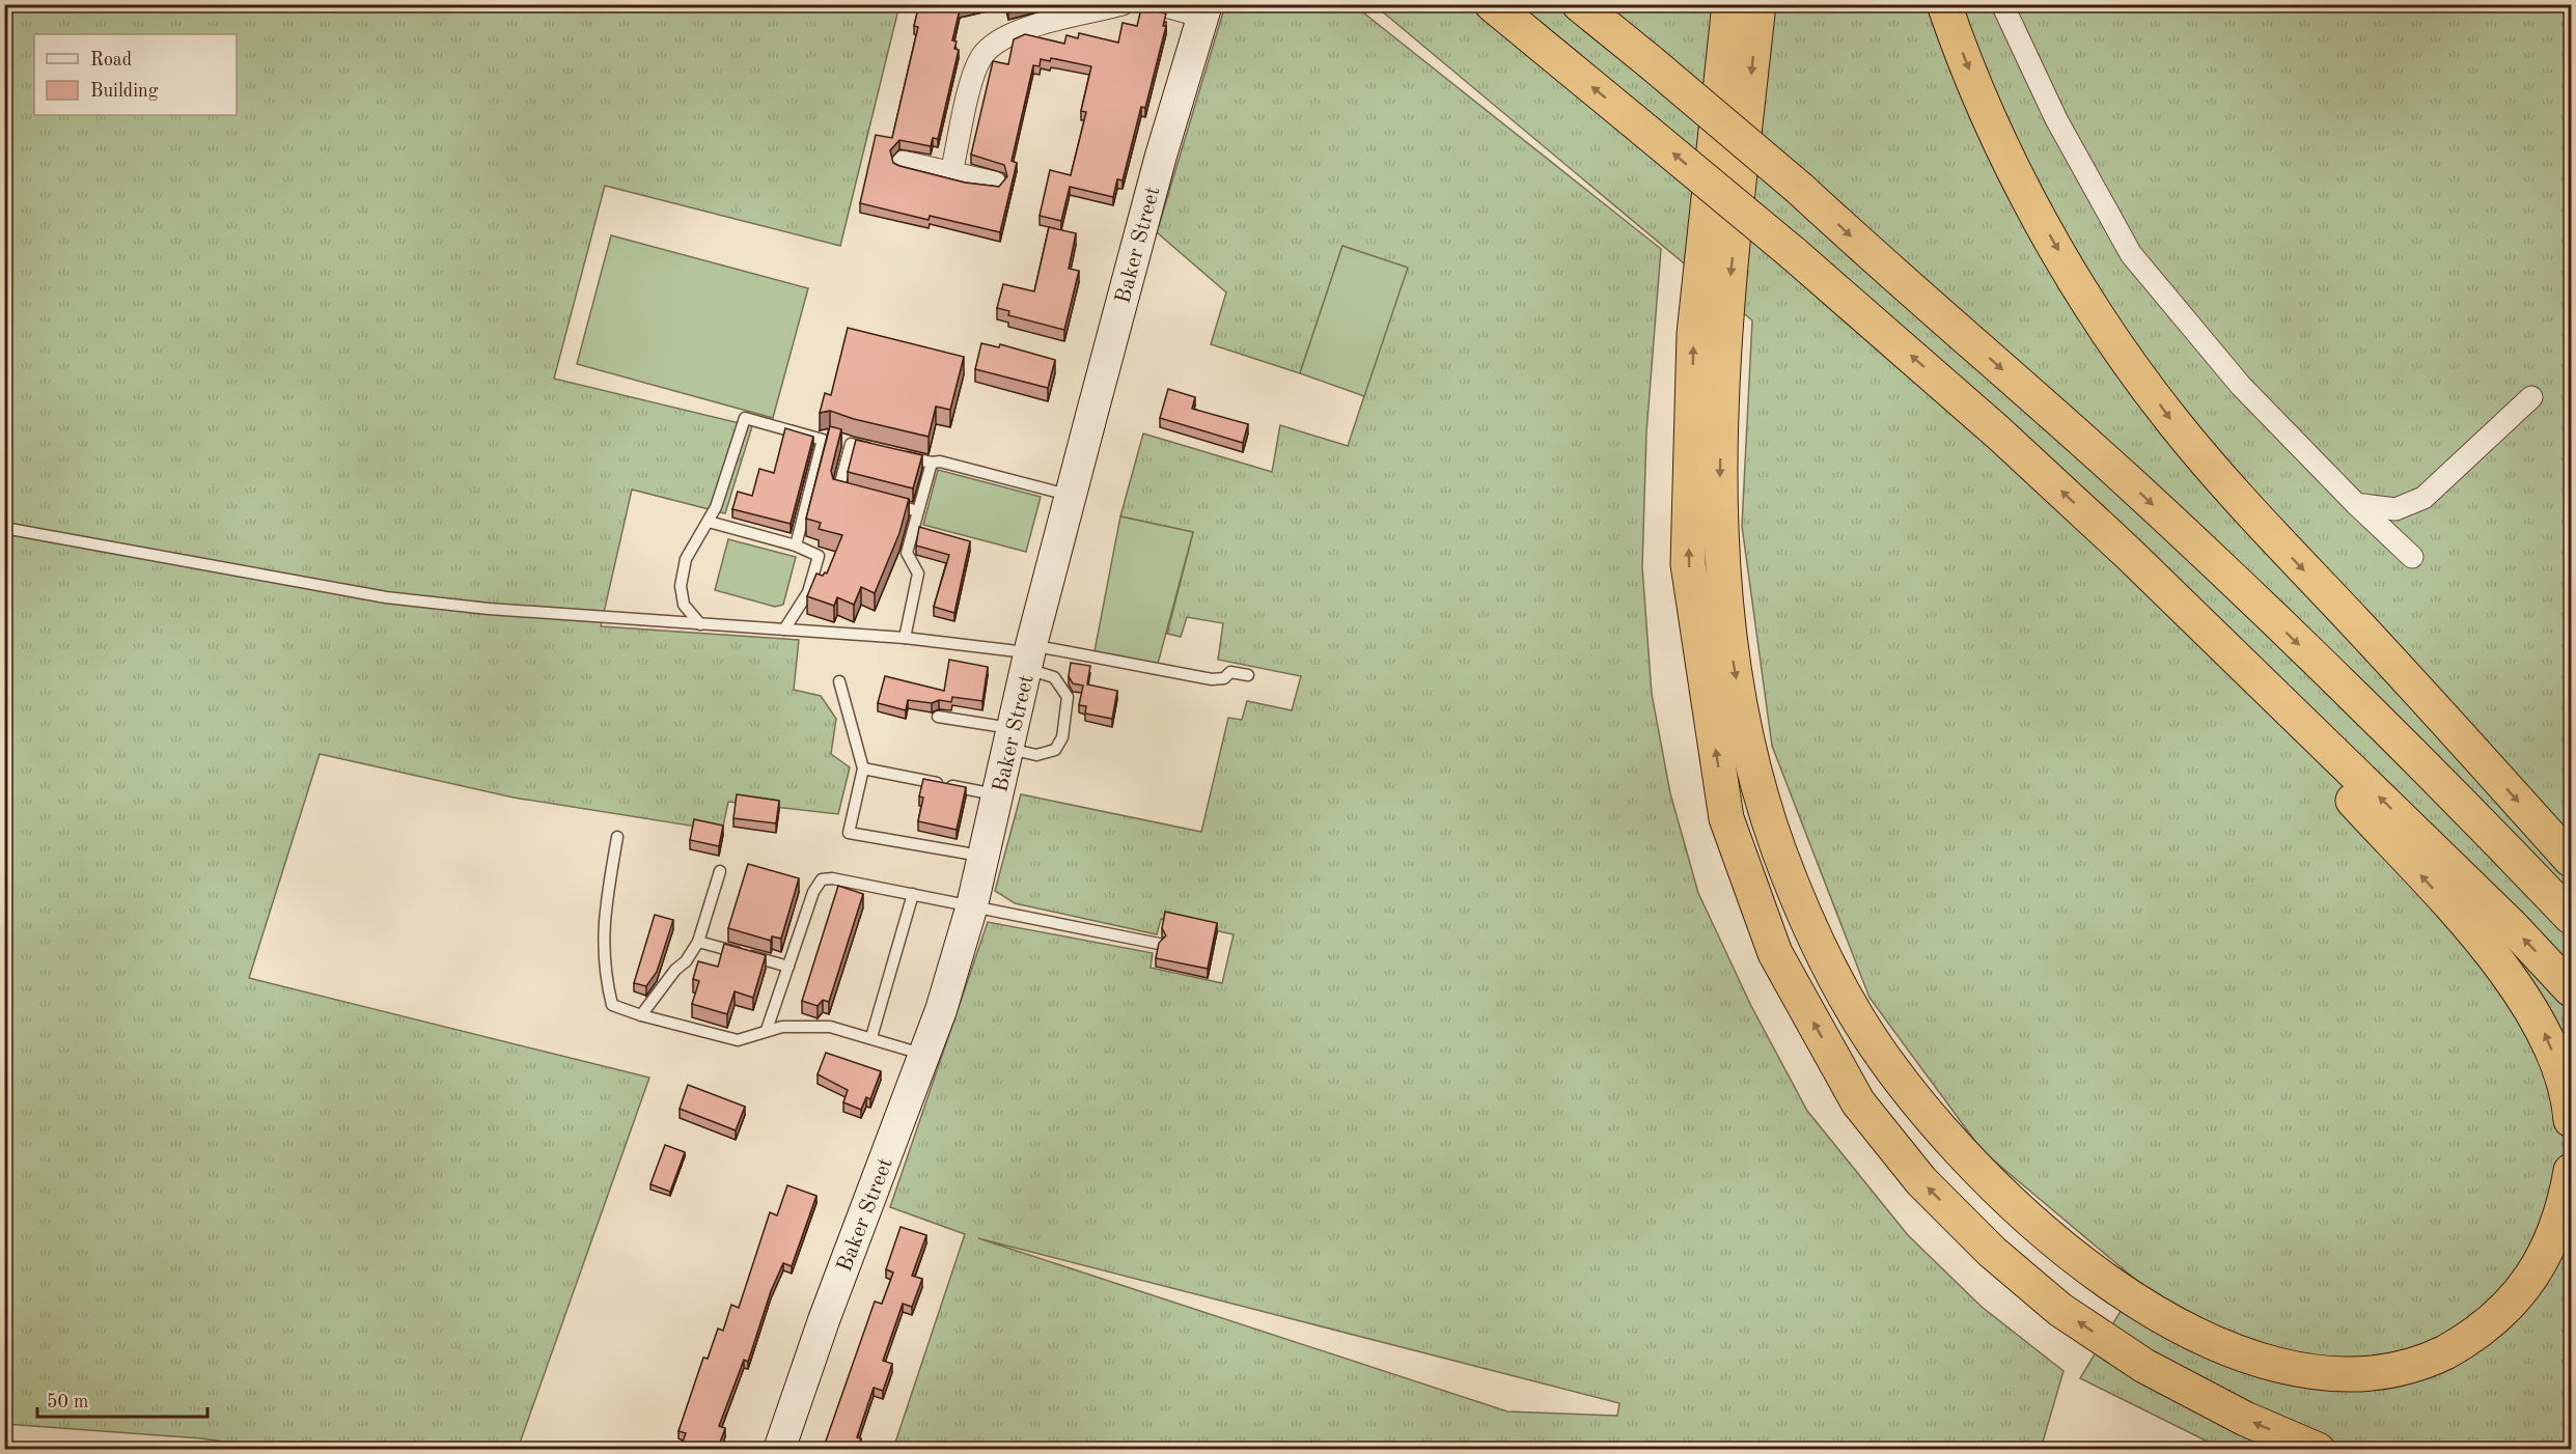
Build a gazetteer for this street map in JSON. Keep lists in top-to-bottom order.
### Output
{
  "streets": {
    "main road": ["Baker Street"]
  },
  "legend": ["Road", "Building"],
  "scale_bar": "50 m"
}
